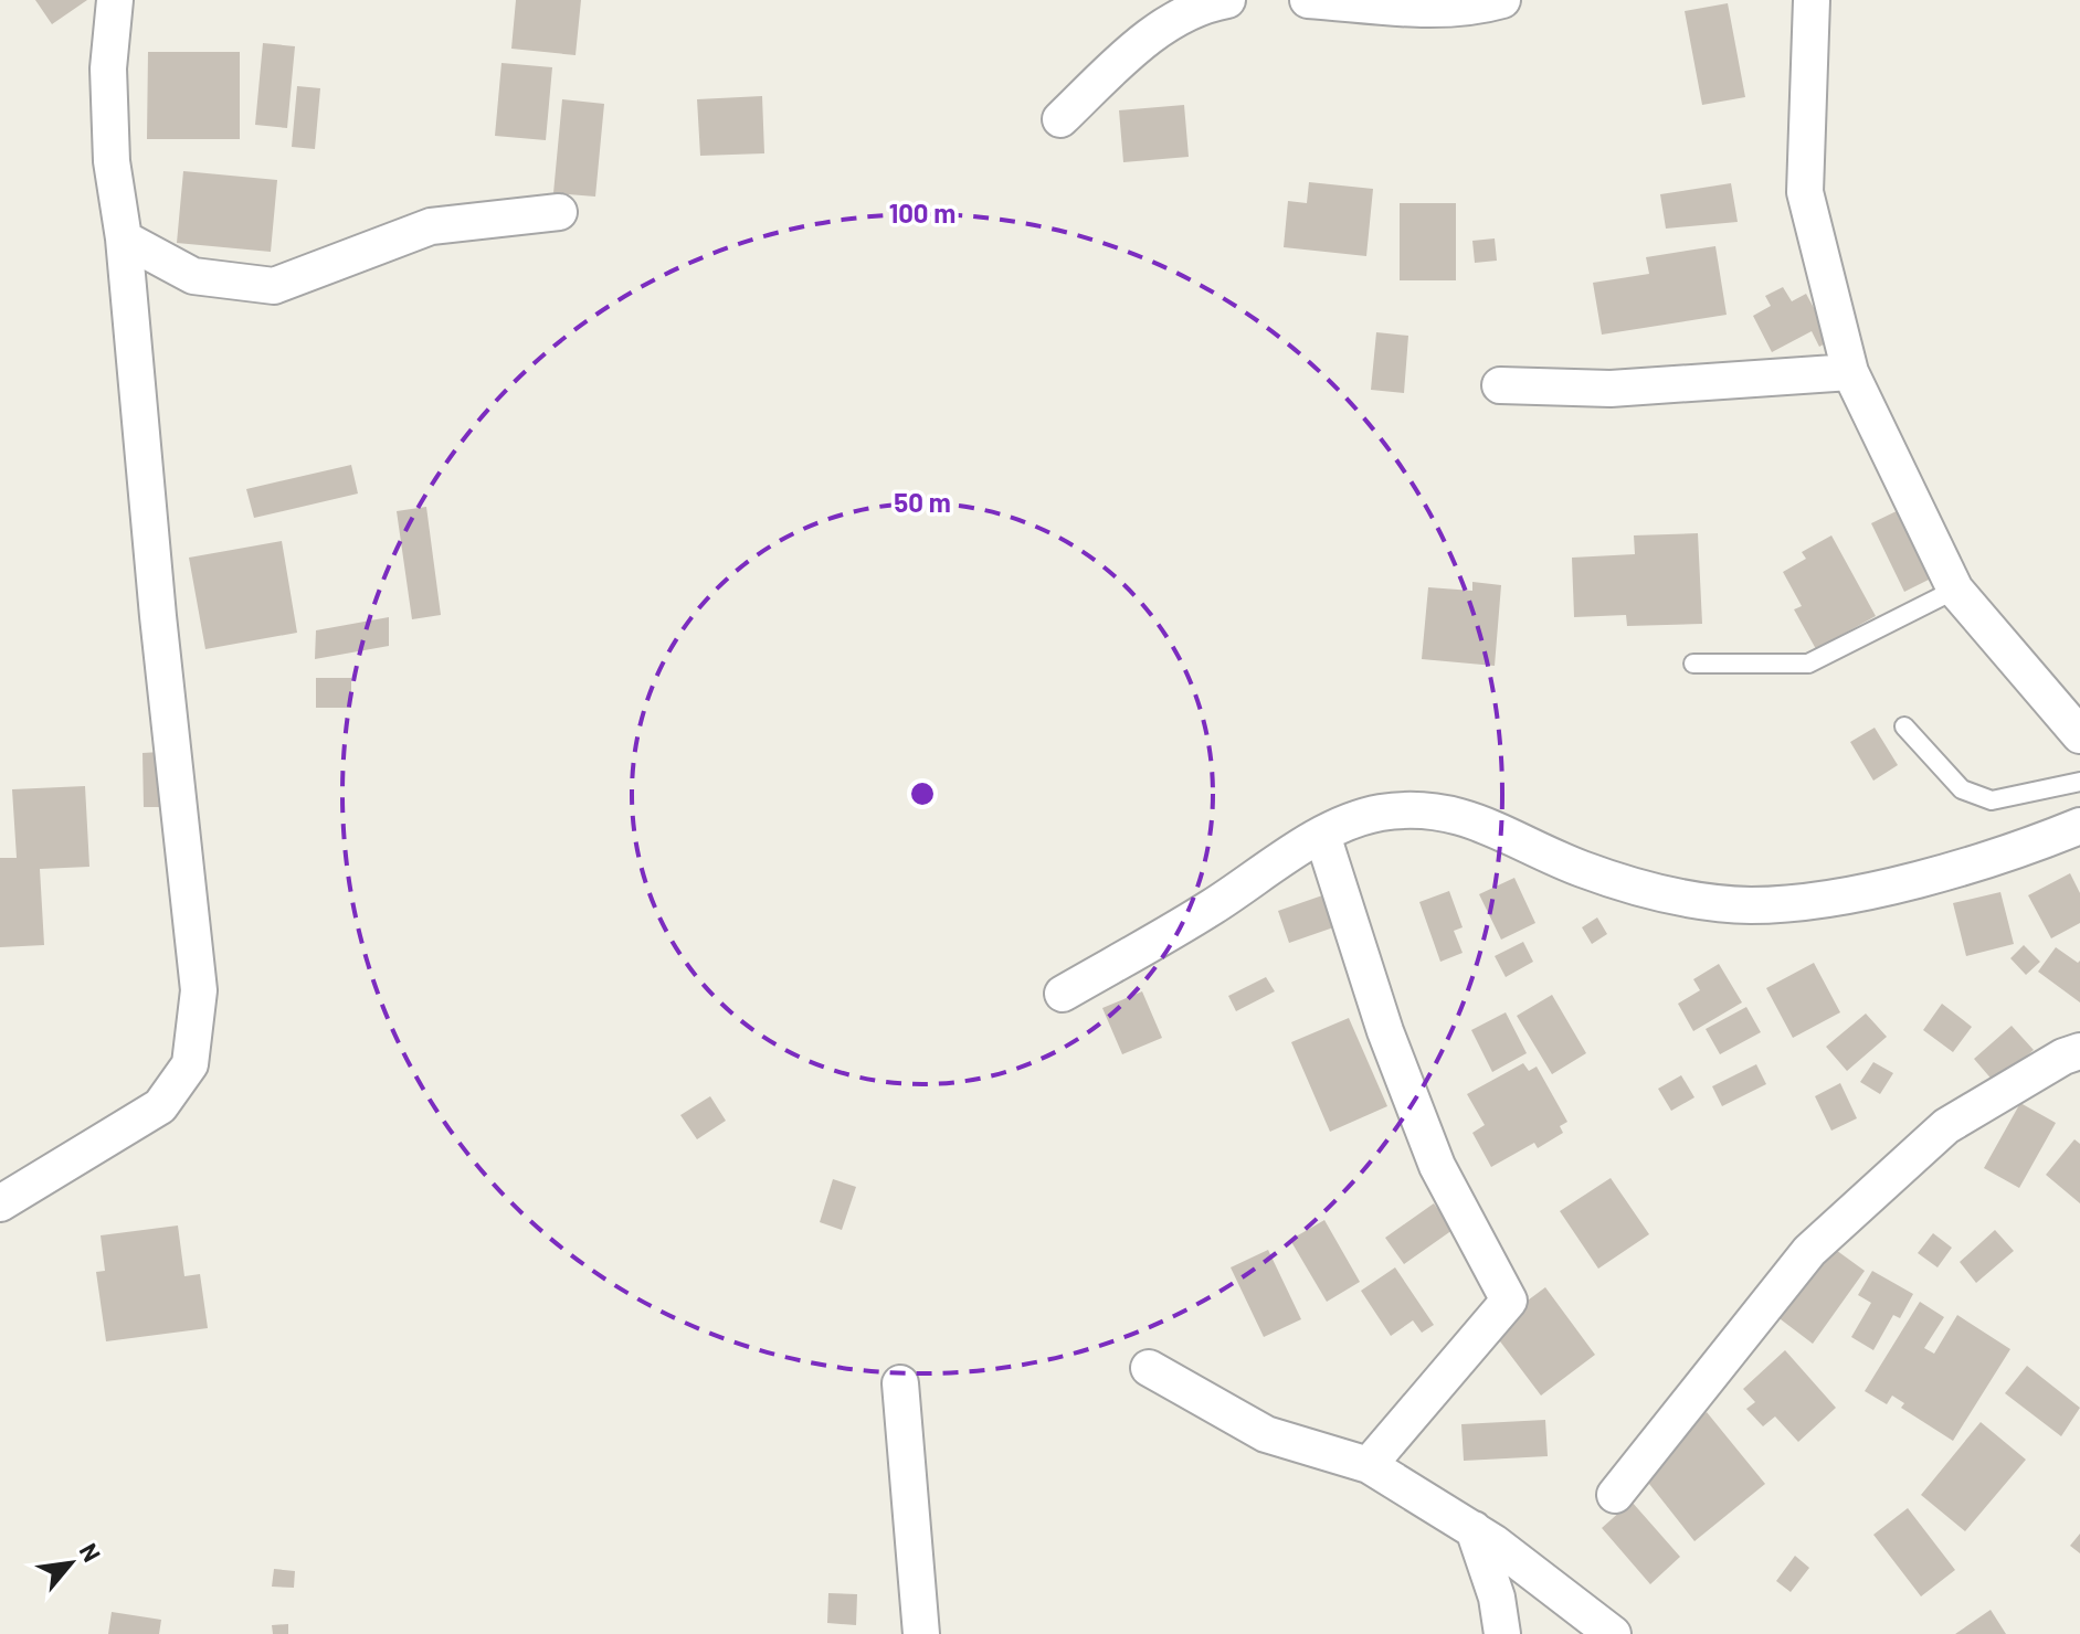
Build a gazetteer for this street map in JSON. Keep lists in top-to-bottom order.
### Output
{
  "north": "top right",
  "rings": ["100 m", "50 m"]
}
